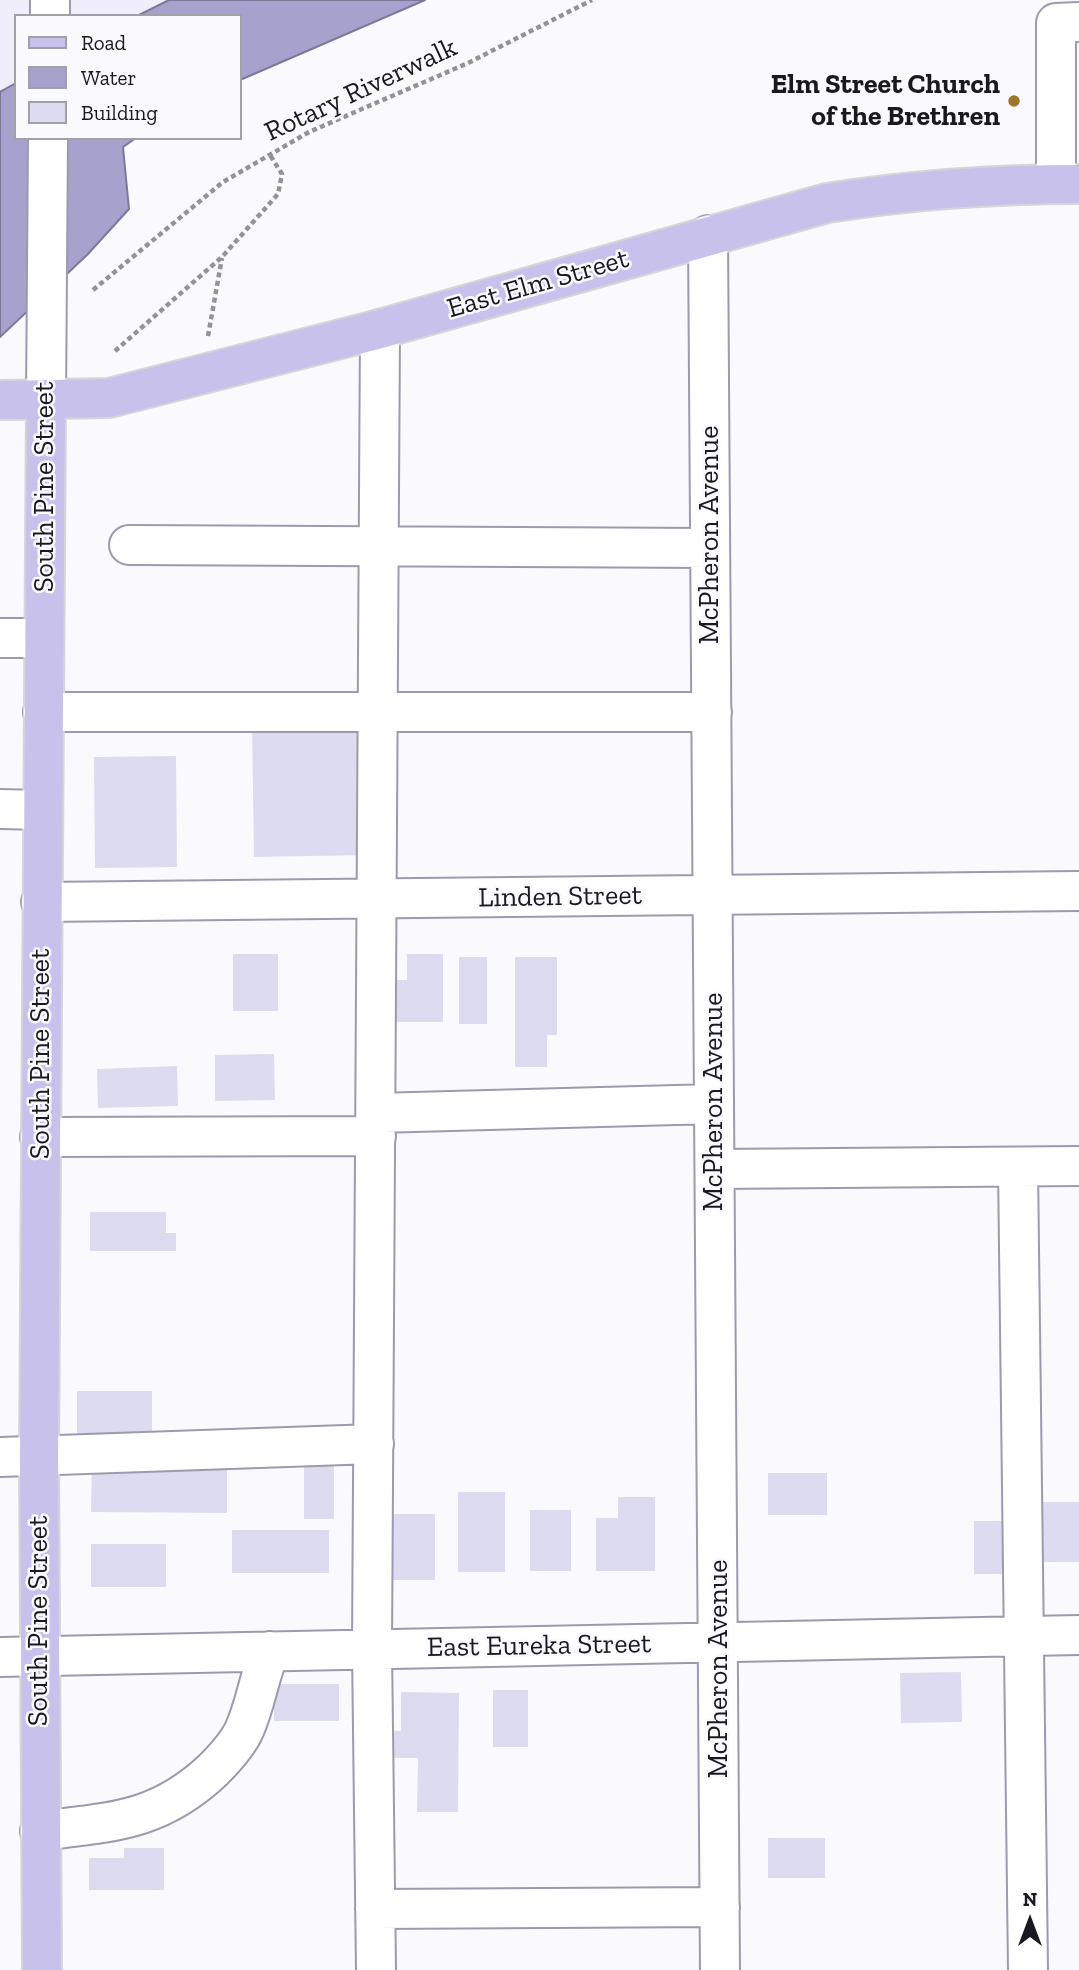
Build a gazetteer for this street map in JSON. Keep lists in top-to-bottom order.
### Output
{
  "streets": {
    "main road": ["East Elm Street", "South Pine Street"],
    "street": ["McPheron Avenue", "Linden Street", "East Eureka Street"],
    "path": ["Rotary Riverwalk"]
  },
  "crossings": [
    ["East Elm Street", "South Pine Street"],
    ["East Elm Street", "McPheron Avenue"],
    ["South Pine Street", "Linden Street"],
    ["South Pine Street", "East Eureka Street"],
    ["McPheron Avenue", "Linden Street"],
    ["McPheron Avenue", "East Eureka Street"]
  ],
  "places": ["Elm Street Church of the Brethren"],
  "legend": ["Road", "Water", "Building"],
  "north": "top"
}
